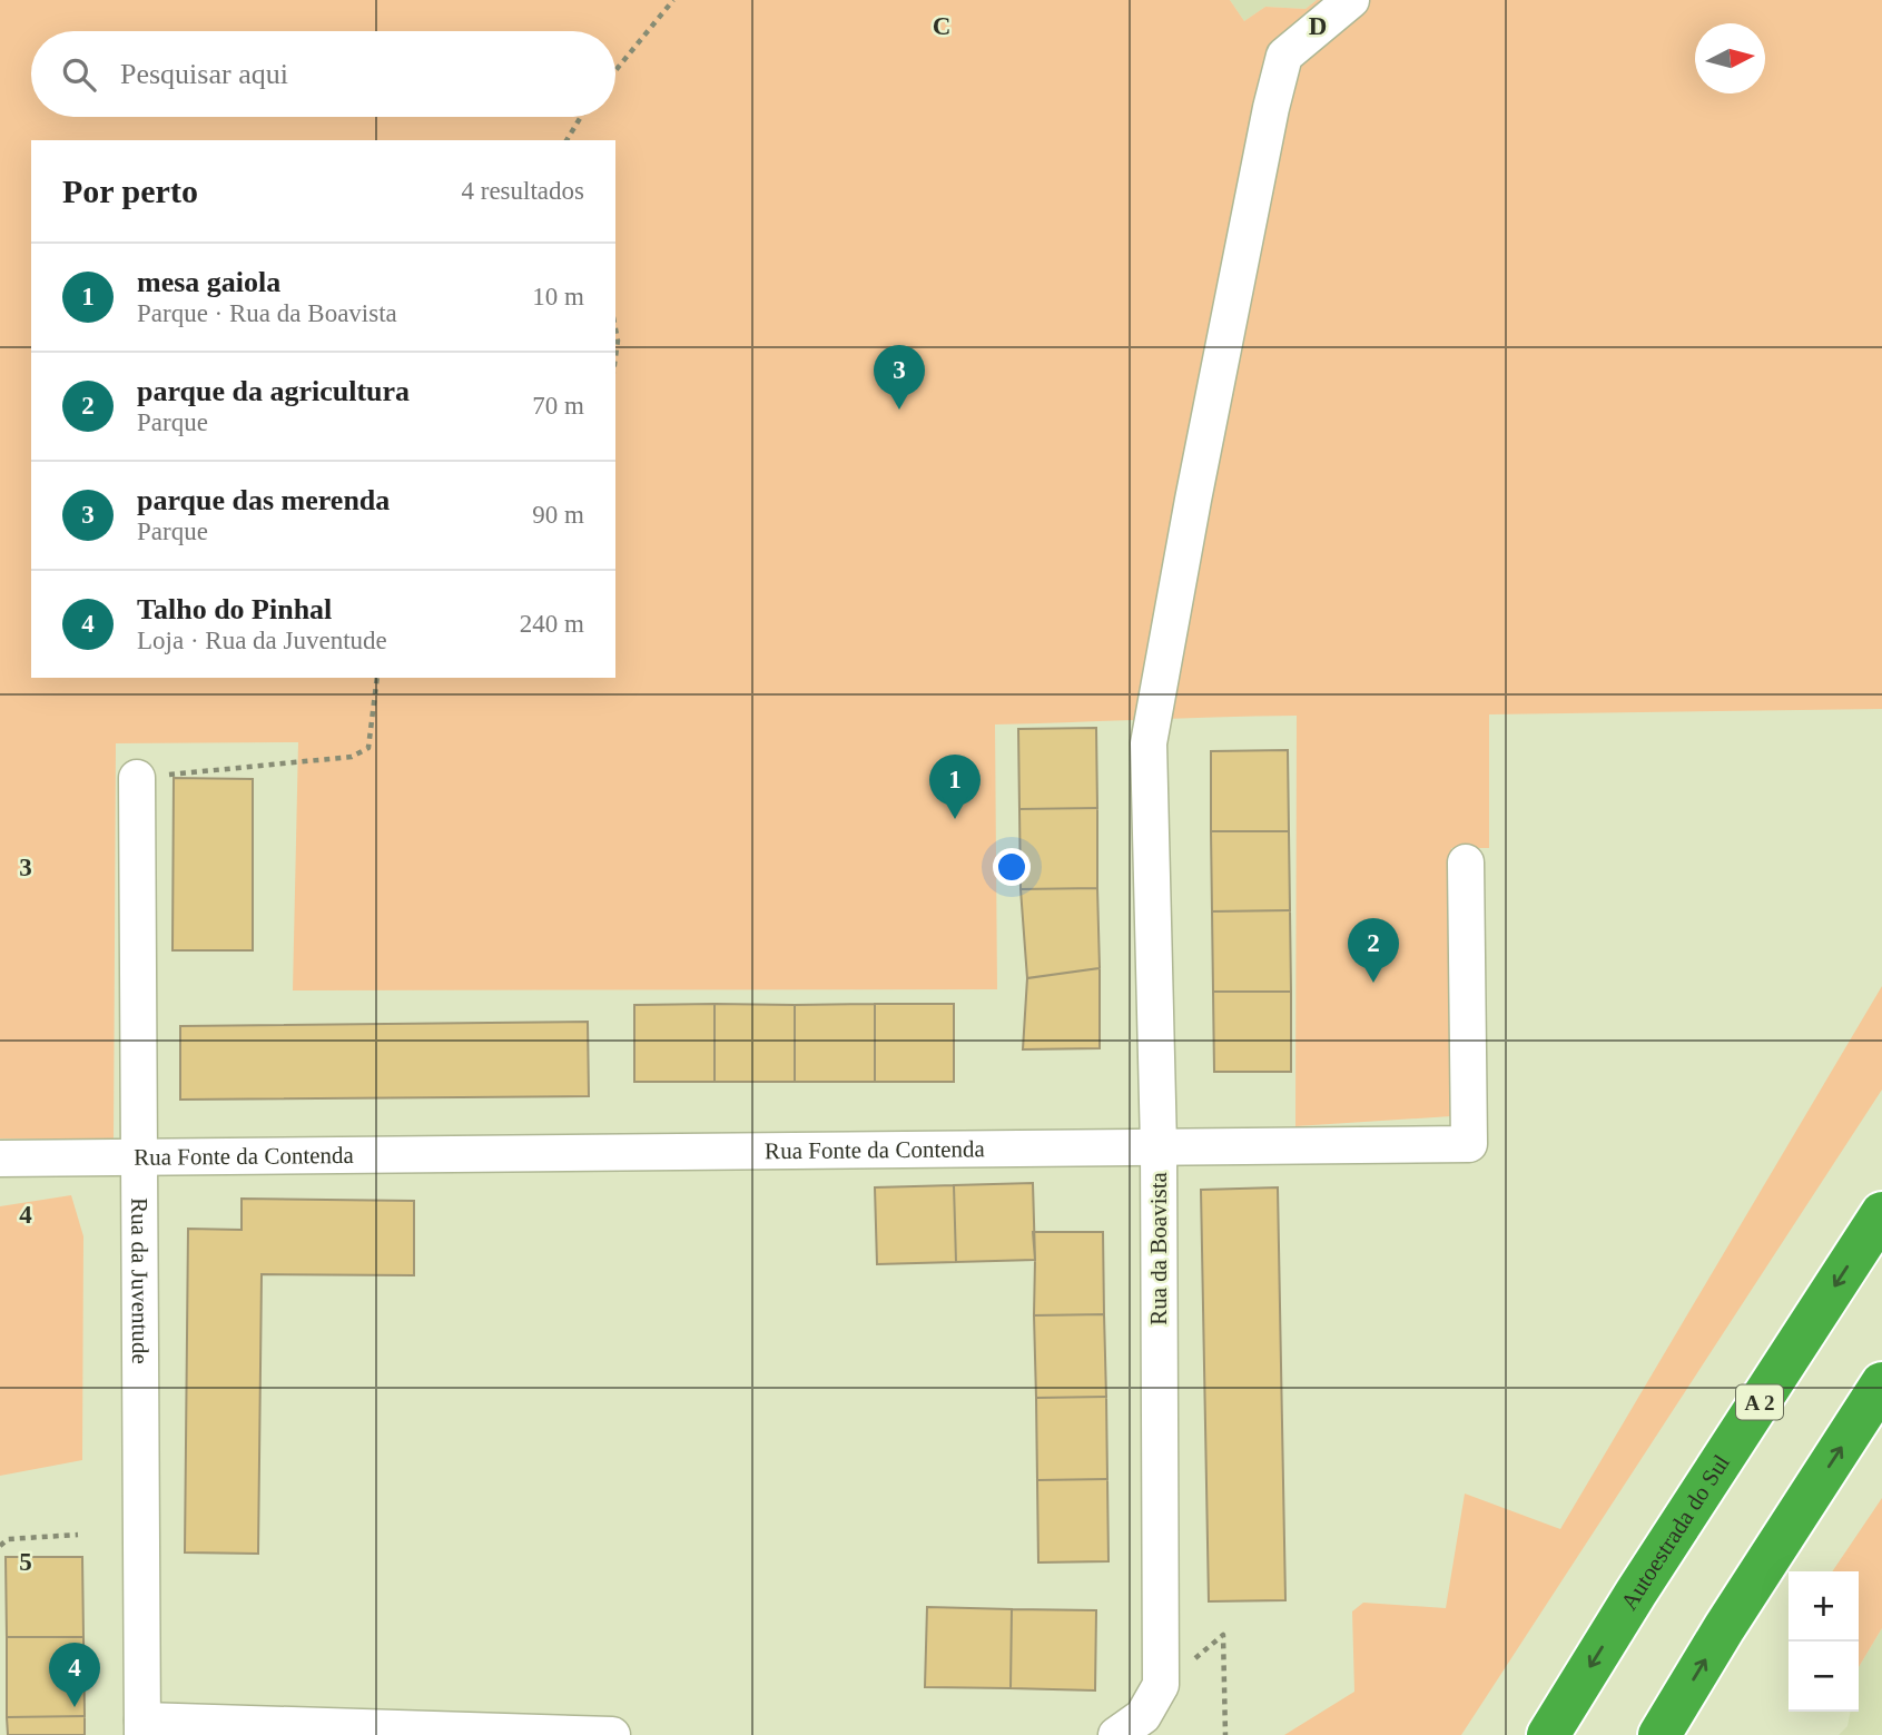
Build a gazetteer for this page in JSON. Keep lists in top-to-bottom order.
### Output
{
  "streets": {
    "highway": ["A 2", "Autoestrada do Sul"],
    "street": ["Rua Fonte da Contenda", "Rua da Boavista", "Rua da Juventude"]
  },
  "crossings": [
    ["Rua Fonte da Contenda", "Rua da Boavista"],
    ["Rua Fonte da Contenda", "Rua da Juventude"]
  ],
  "north": "right",
  "page": {
    "search": "Pesquisar aqui",
    "heading": ["Por perto", "4 resultados"],
    "list": [
      {
        "mark": "1",
        "name": "mesa gaiola",
        "note": "Parque · Rua da Boavista",
        "value": "10 m"
      },
      {
        "mark": "2",
        "name": "parque da agricultura",
        "note": "Parque",
        "value": "70 m"
      },
      {
        "mark": "3",
        "name": "parque das merenda",
        "note": "Parque",
        "value": "90 m"
      },
      {
        "mark": "4",
        "name": "Talho do Pinhal",
        "note": "Loja · Rua da Juventude",
        "value": "240 m"
      }
    ],
    "pins": [
      "3",
      "1",
      "2",
      "4"
    ],
    "map_buttons": ["+", "−"]
  },
  "grid": {
    "columns": ["C", "D"],
    "rows": ["3", "4", "5"]
  }
}
